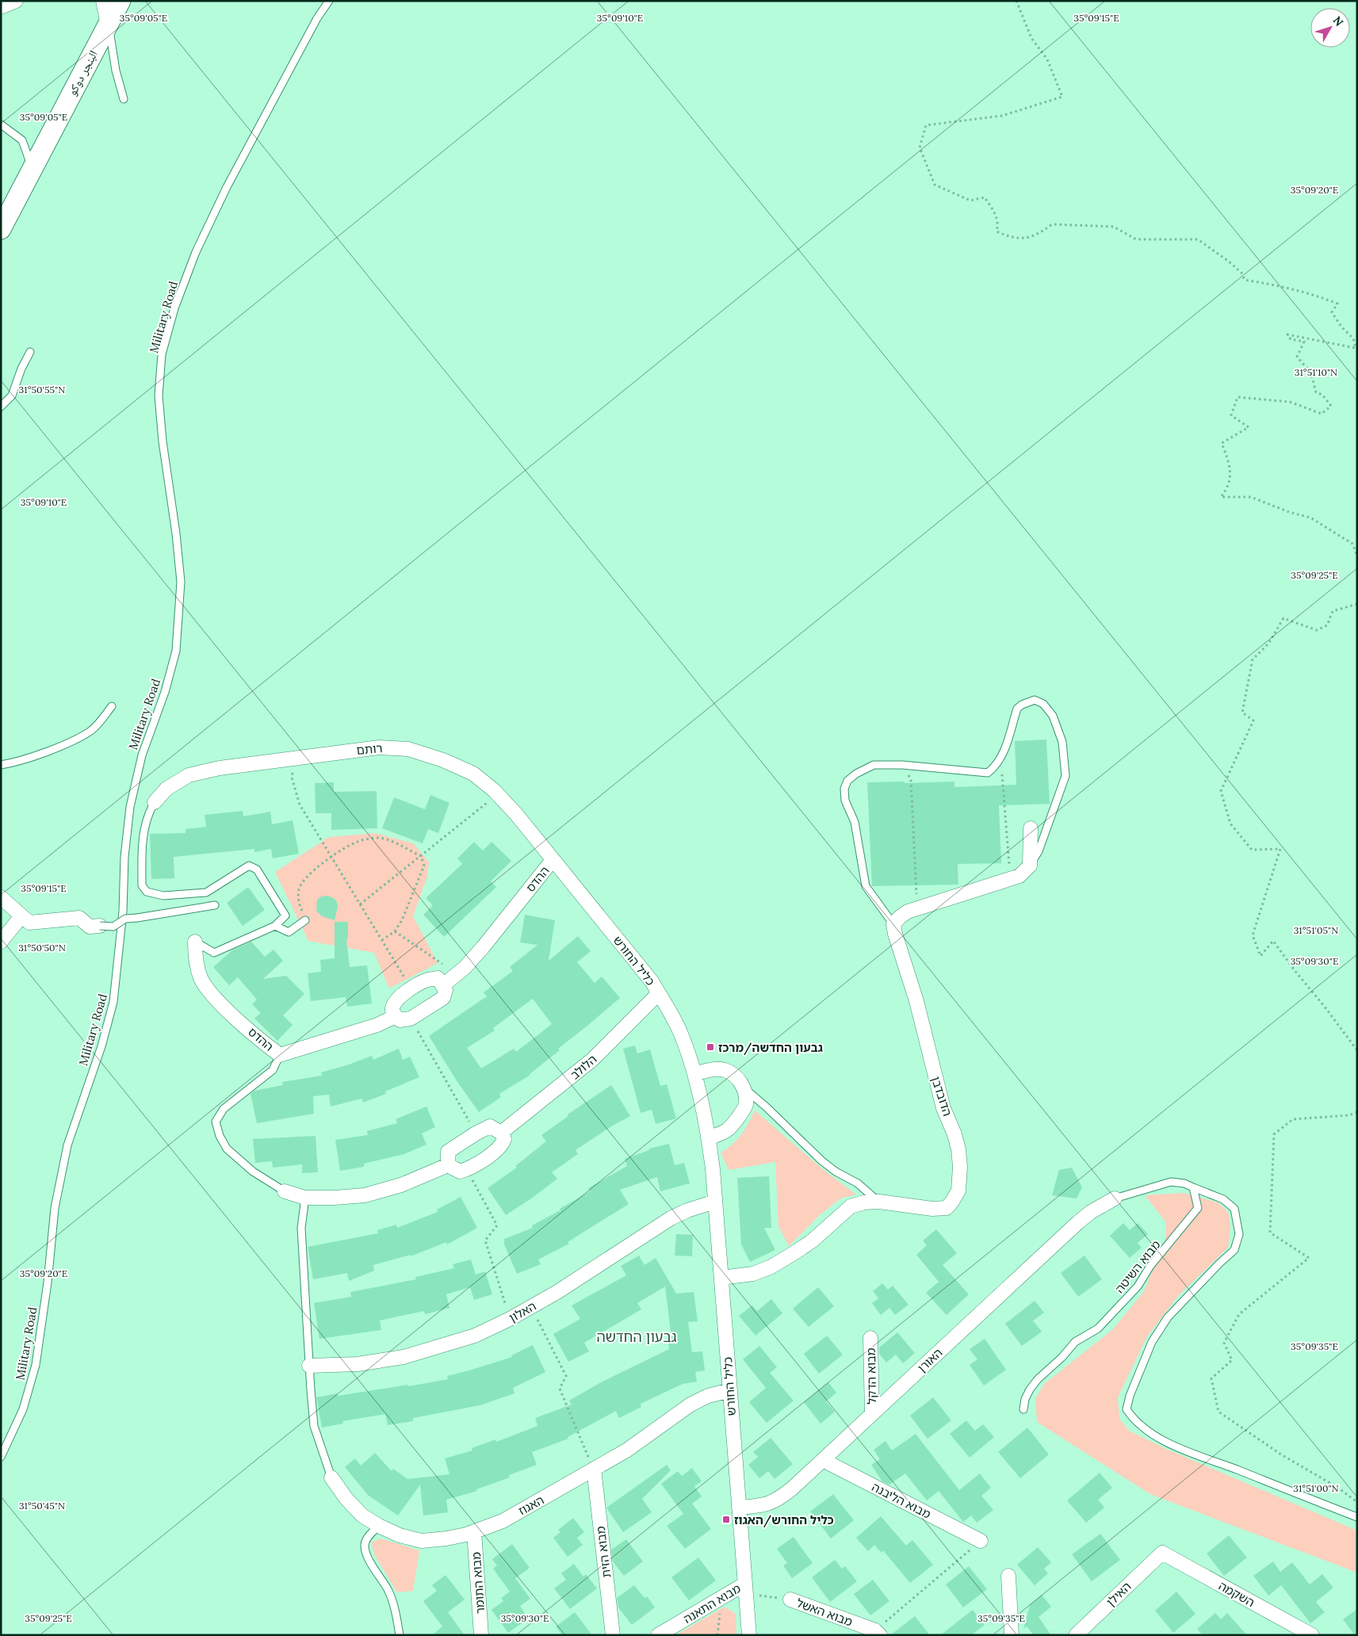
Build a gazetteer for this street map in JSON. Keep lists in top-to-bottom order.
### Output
{
  "streets": {
    "street": [
      "البنجر دوكو",
      "רותם",
      "ההדס",
      "כליל החורש",
      "הלולב",
      "הדובדבן",
      "האלון",
      "האורן",
      "מבוא הדקל",
      "מבוא הליבנה",
      "האגוז",
      "מבוא הזית",
      "מבוא התומר",
      "האילן",
      "השקמה",
      "מבוא התאנה",
      "מבוא האשל"
    ],
    "lane": ["Military Road", "מבוא השיטה"]
  },
  "crossings": [
    ["רותם", "ההדס"],
    ["רותם", "כליל החורש"],
    ["ההדס", "כליל החורש"],
    ["כליל החורש", "הלולב"],
    ["כליל החורש", "הדובדבן"],
    ["כליל החורש", "האלון"],
    ["כליל החורש", "האורן"],
    ["כליל החורש", "האגוז"],
    ["כליל החורש", "מבוא התאנה"],
    ["האורן", "מבוא הדקל"],
    ["האורן", "מבוא הליבנה"],
    ["האגוז", "מבוא הזית"],
    ["האגוז", "מבוא התומר"],
    ["האילן", "השקמה"]
  ],
  "districts": ["גבעון החדשה"],
  "places": {
    "transit": ["גבעון החדשה/מרכז", "כליל החורש/האגוז"]
  },
  "north": "top right",
  "coordinates": [
    "35°09'10\"E",
    "35°09'05\"E",
    "35°09'15\"E",
    "35°09'20\"E",
    "31°51'10\"N",
    "31°50'55\"N",
    "35°09'25\"E",
    "31°51'05\"N",
    "31°50'50\"N",
    "35°09'30\"E",
    "35°09'35\"E",
    "31°51'00\"N",
    "31°50'45\"N"
  ]
}
